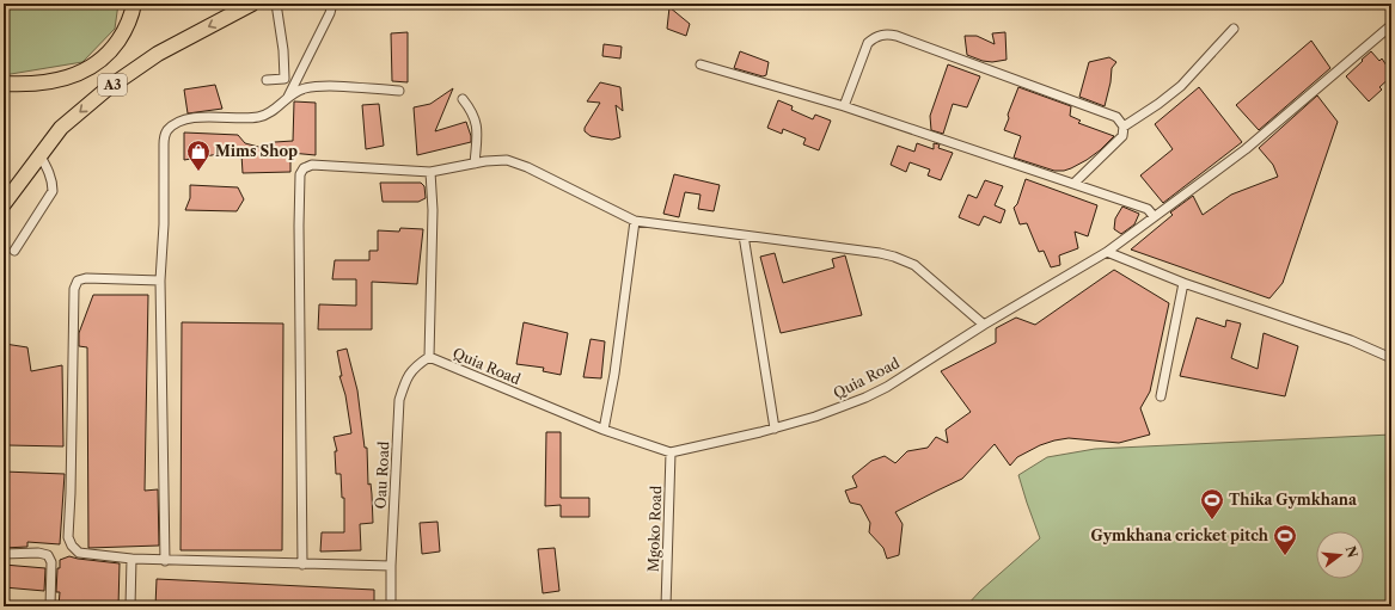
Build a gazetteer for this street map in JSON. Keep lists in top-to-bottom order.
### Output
{
  "streets": {
    "highway": ["A3"],
    "street": ["Quia Road", "Oau Road", "Mgoko Road"]
  },
  "crossings": [
    ["Quia Road", "Oau Road"],
    ["Quia Road", "Mgoko Road"]
  ],
  "places": {
    "shop": ["Mims Shop"],
    "sports": ["Thika Gymkhana", "Gymkhana cricket pitch"]
  },
  "north": "right"
}
